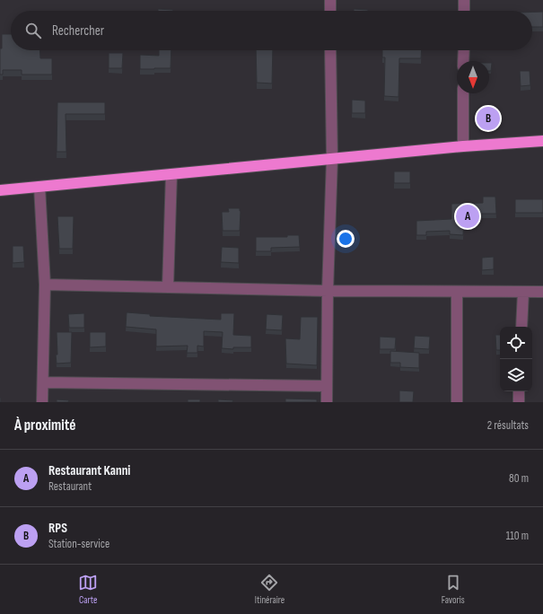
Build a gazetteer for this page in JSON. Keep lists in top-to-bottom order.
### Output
{
  "north": "bottom",
  "page": {
    "search": "Rechercher",
    "pins": ["B", "A"],
    "heading": ["À proximité", "2 résultats"],
    "list": [
      {
        "mark": "A",
        "name": "Restaurant Kanni",
        "note": "Restaurant",
        "value": "80 m"
      },
      {
        "mark": "B",
        "name": "RPS",
        "note": "Station-service",
        "value": "110 m"
      }
    ],
    "nav": ["Carte", "Itinéraire", "Favoris"]
  }
}
